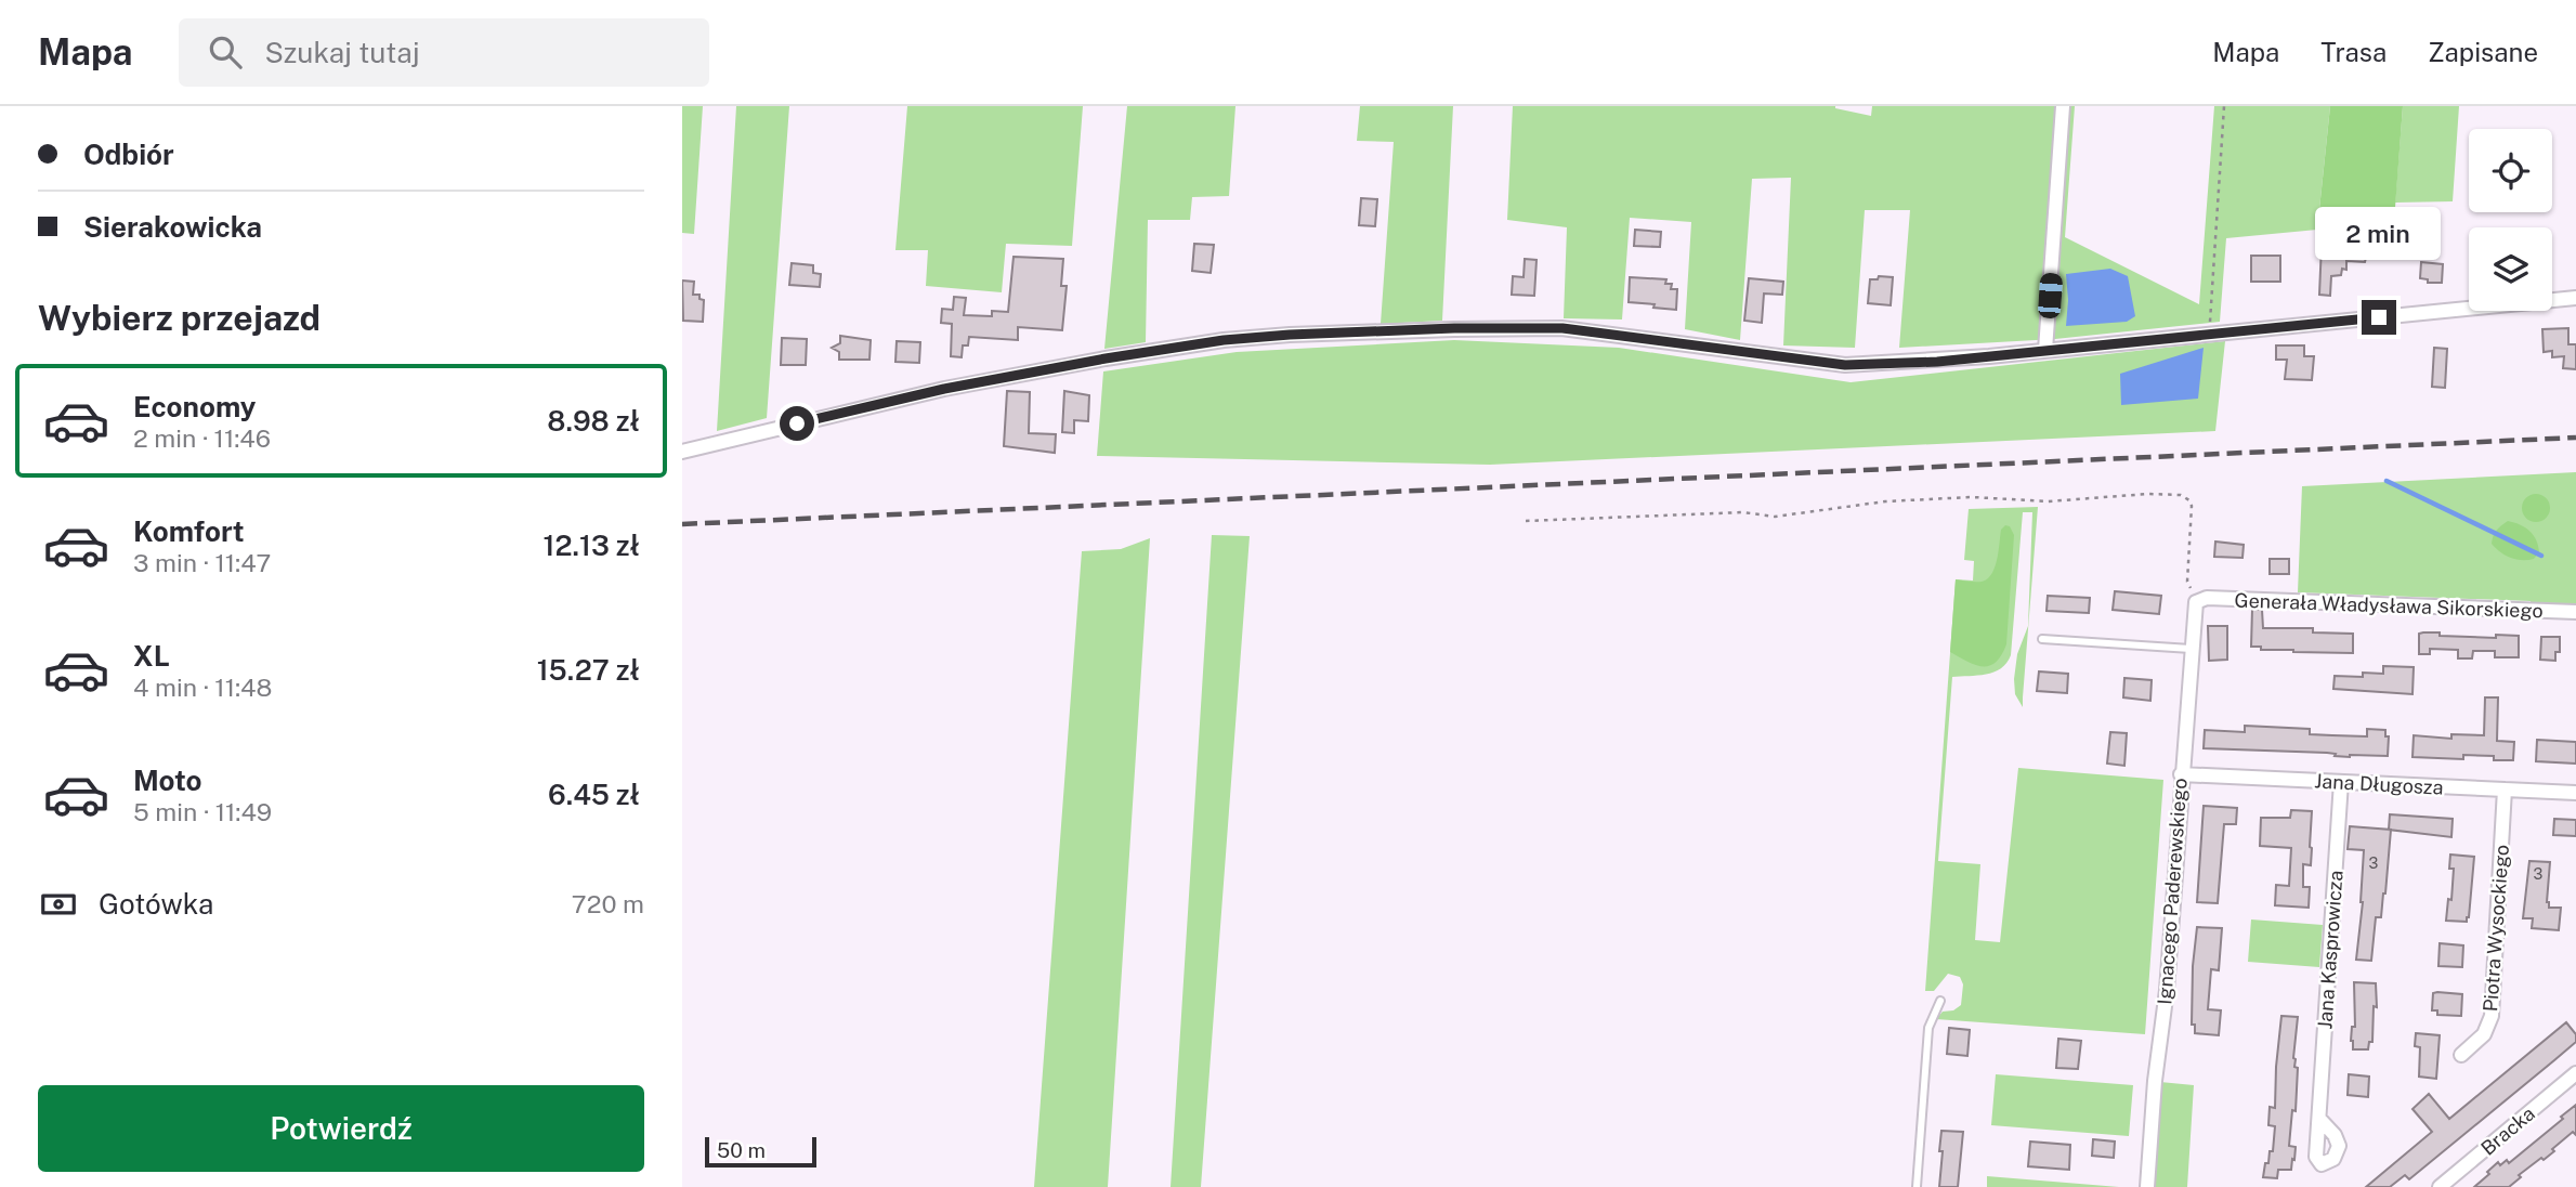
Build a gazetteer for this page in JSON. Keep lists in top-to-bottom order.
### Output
{
  "streets": {
    "street": [
      "Generała Władysława Sikorskiego",
      "Jana Długosza",
      "Ignacego Paderewskiego",
      "Piotra Wysockiego",
      "Jana Kasprowicza",
      "Bracka"
    ]
  },
  "crossings": [
    ["Generała Władysława Sikorskiego", "Ignacego Paderewskiego"],
    ["Jana Długosza", "Ignacego Paderewskiego"],
    ["Jana Długosza", "Piotra Wysockiego"],
    ["Jana Długosza", "Jana Kasprowicza"]
  ],
  "house_numbers": ["3", "3"],
  "scale_bar": "50 m",
  "page": {
    "header": "Mapa",
    "search": "Szukaj tutaj",
    "nav": ["Mapa", "Trasa", "Zapisane"],
    "banner": ["Odbiór", "Sierakowicka"],
    "bubble": "2 min",
    "heading": "Wybierz przejazd",
    "list": [
      {
        "name": "Economy",
        "note": "2 min · 11:46",
        "value": "8.98 zł"
      },
      {
        "name": "Komfort",
        "note": "3 min · 11:47",
        "value": "12.13 zł"
      },
      {
        "name": "XL",
        "note": "4 min · 11:48",
        "value": "15.27 zł"
      },
      {
        "name": "Moto",
        "note": "5 min · 11:49",
        "value": "6.45 zł"
      }
    ],
    "pay": ["Gotówka", "720 m"],
    "buttons": "Potwierdź",
    "scale": "50 m"
  }
}
